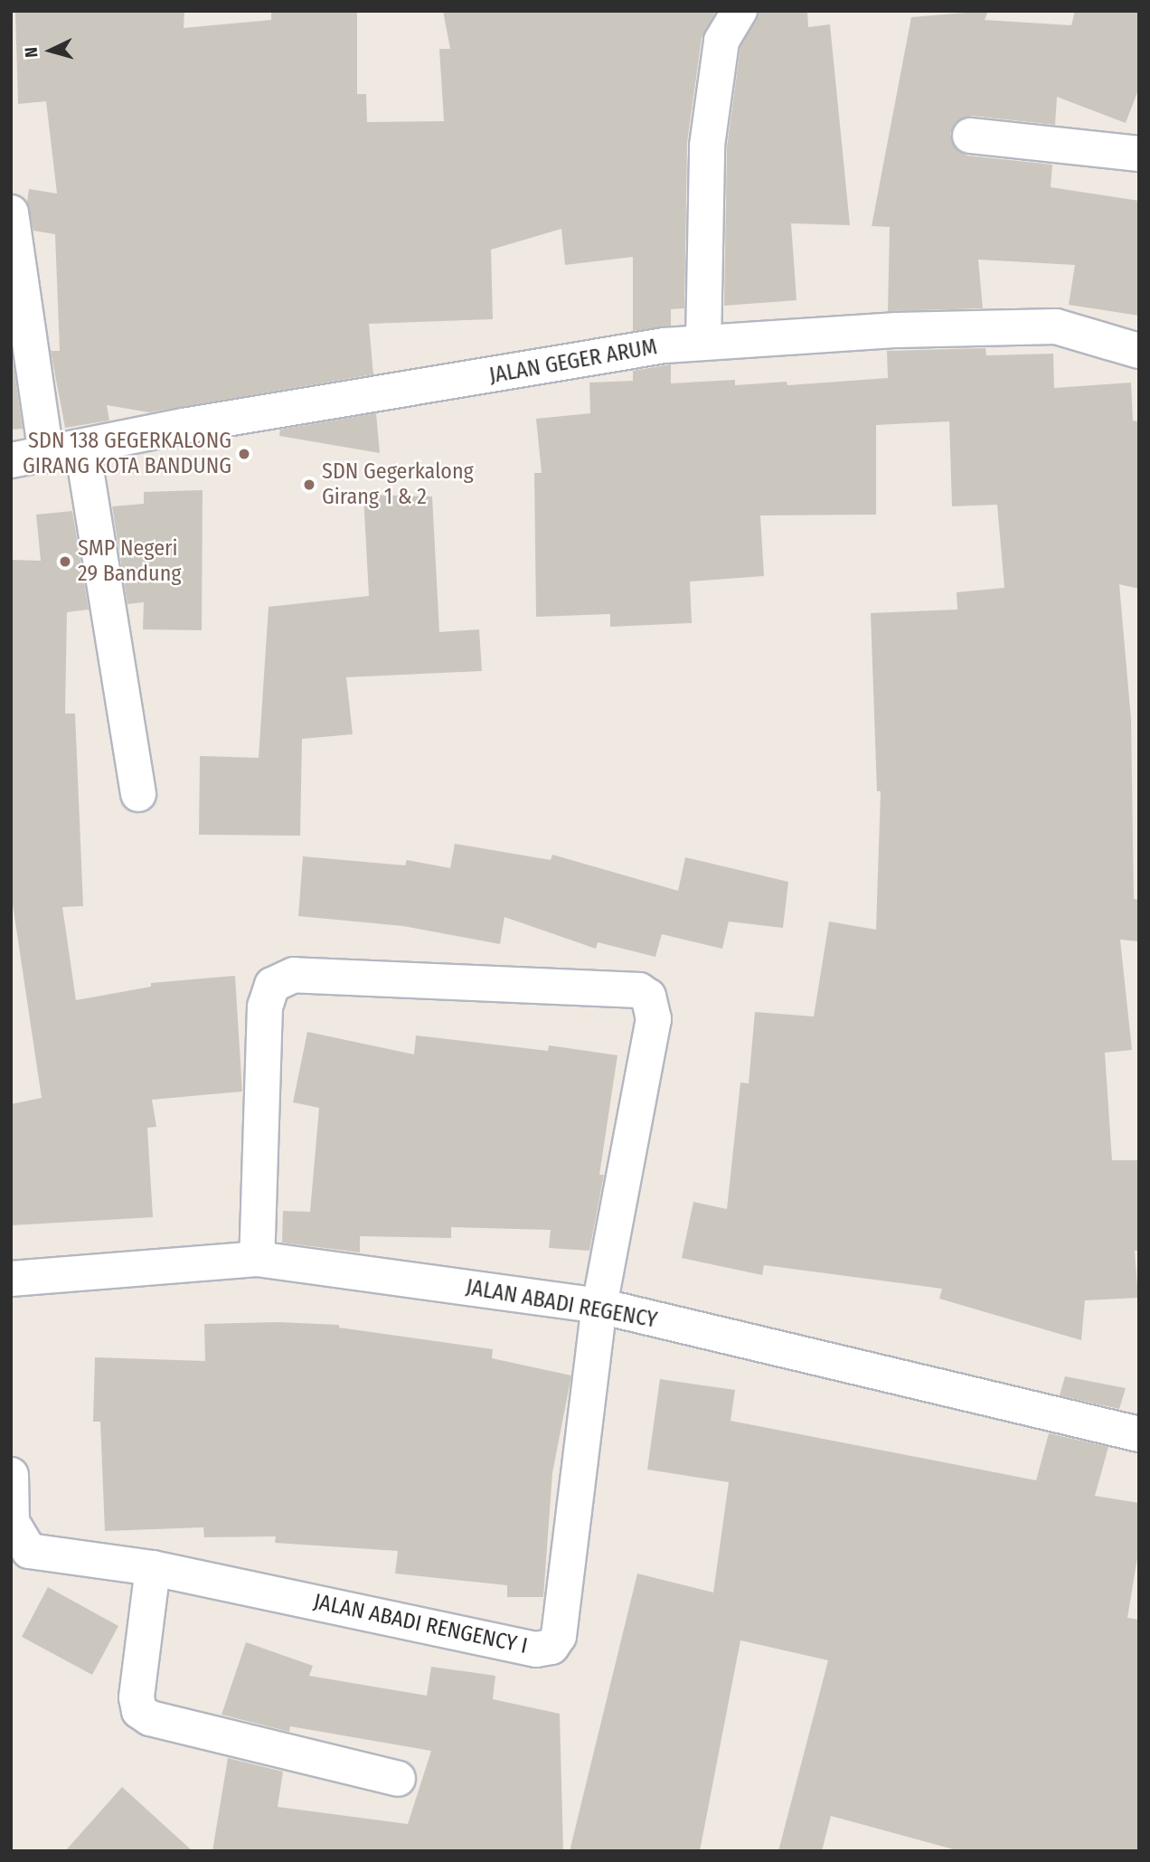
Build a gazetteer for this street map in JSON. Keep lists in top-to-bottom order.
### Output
{
  "streets": {
    "street": ["JALAN GEGER ARUM", "JALAN ABADI REGENCY", "JALAN ABADI RENGENCY I"]
  },
  "crossings": [
    ["JALAN ABADI REGENCY", "JALAN ABADI RENGENCY I"]
  ],
  "places": ["SDN 138 GEGERKALONG GIRANG KOTA BANDUNG", "SDN Gegerkalong Girang 1 & 2", "SMP Negeri 29 Bandung"],
  "north": "left"
}
